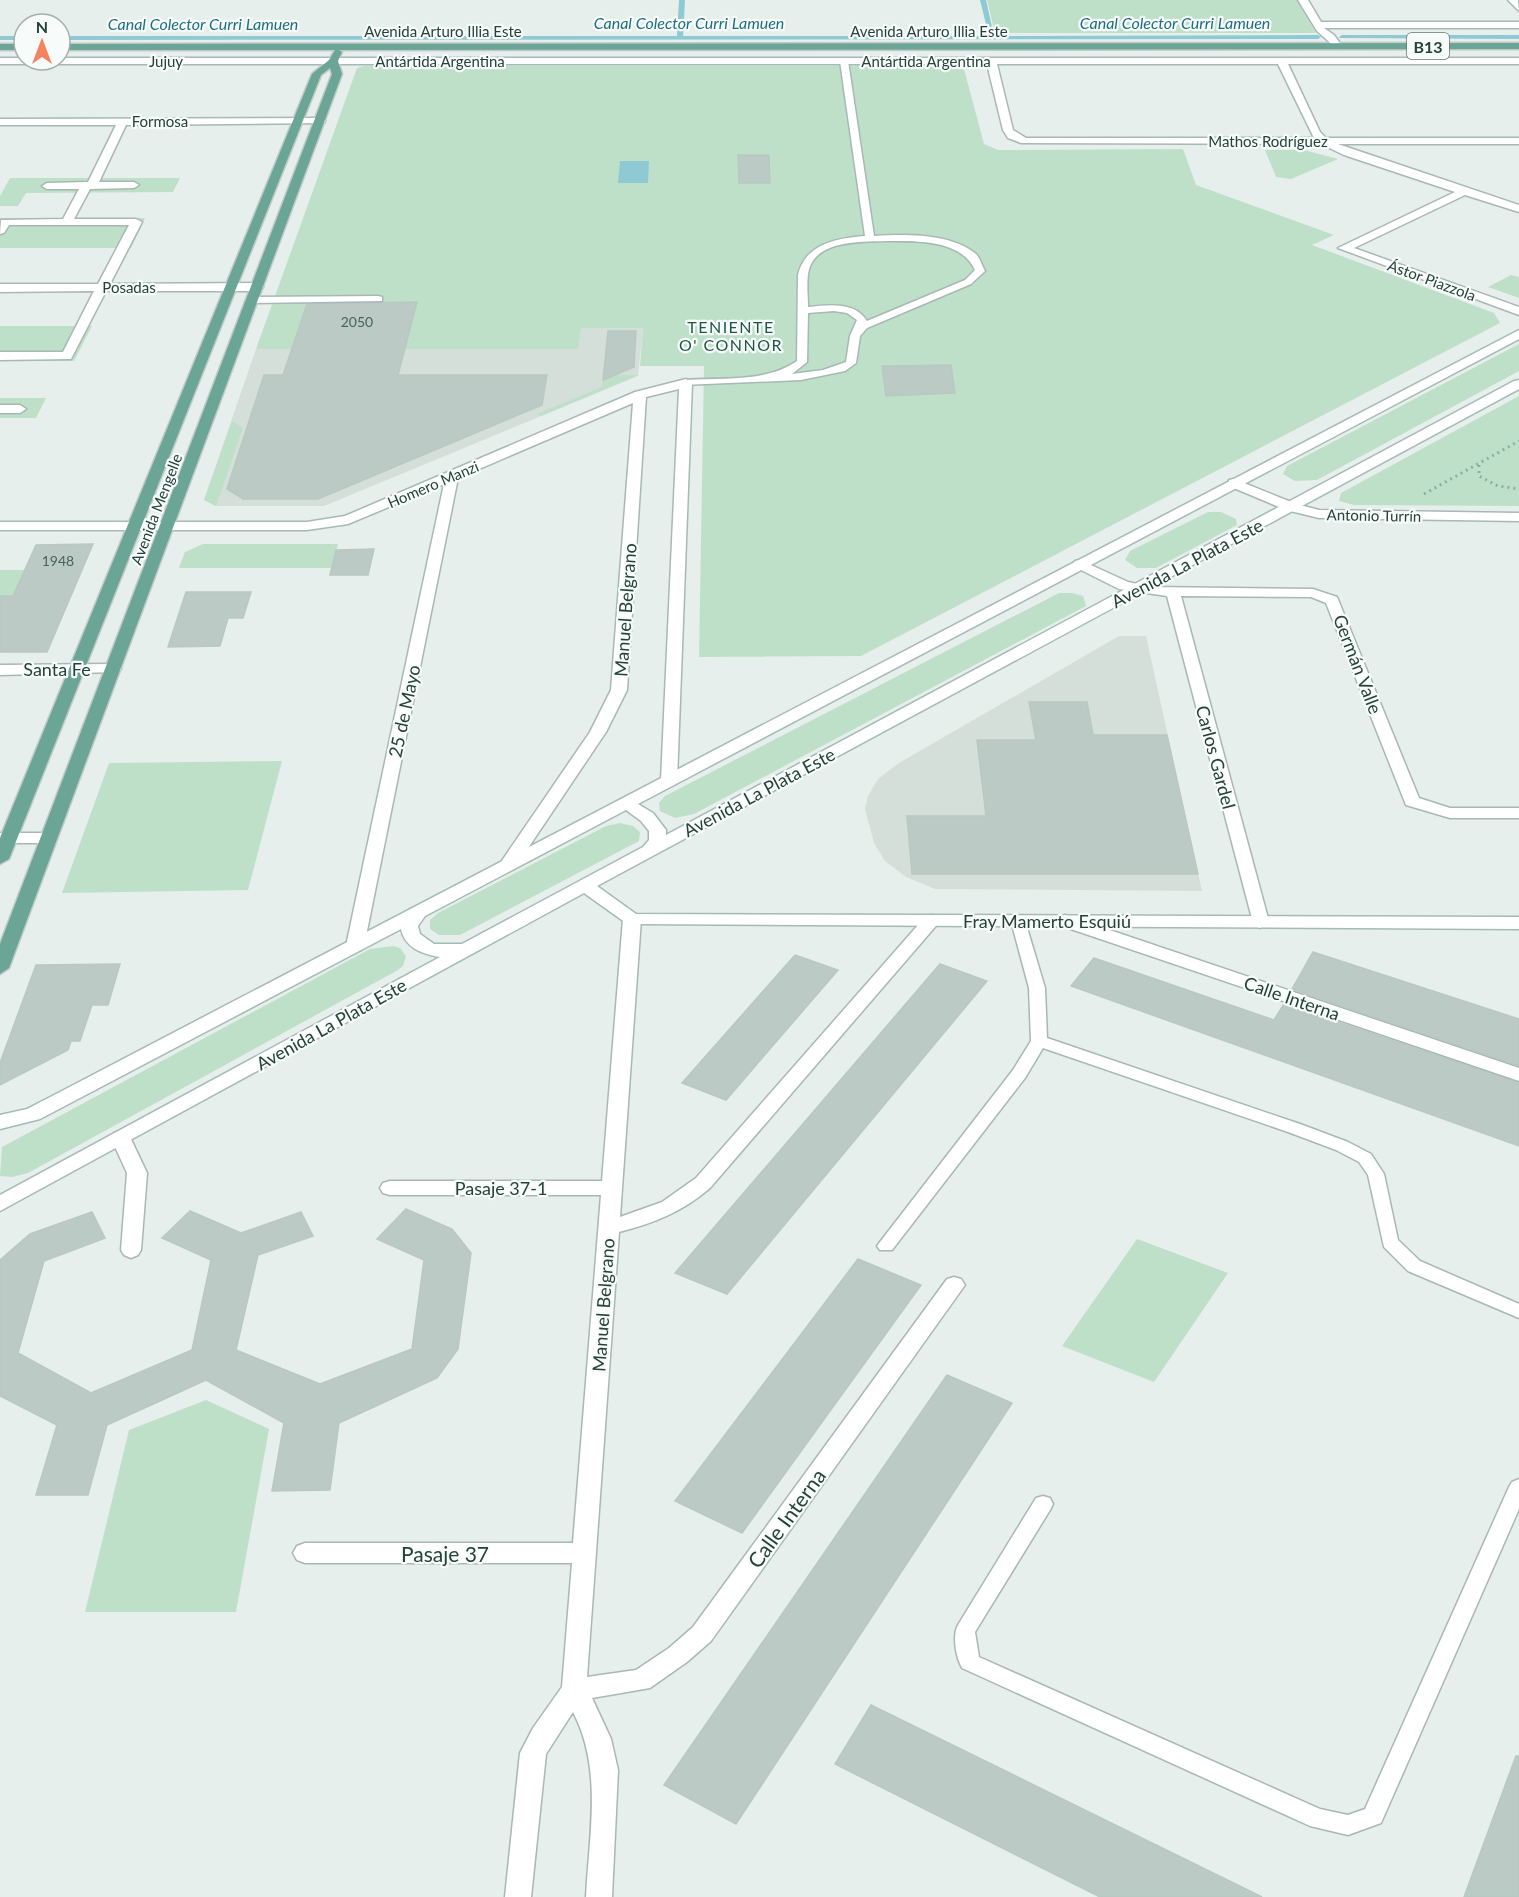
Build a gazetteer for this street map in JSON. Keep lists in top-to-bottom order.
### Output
{
  "streets": {
    "main road": ["Avenida Arturo Illia Este", "B13", "Avenida Mengelle"],
    "street": [
      "Jujuy",
      "Antártida Argentina",
      "Formosa",
      "Mathos Rodríguez",
      "Ástor Piazzola",
      "Posadas",
      "Homero Manzi",
      "Antonio Turrín",
      "Avenida La Plata Este",
      "Manuel Belgrano",
      "Germán Valle",
      "Santa Fe",
      "25 de Mayo",
      "Carlos Gardel",
      "Fray Mamerto Esquiú",
      "Calle Interna",
      "Pasaje 37-1",
      "Pasaje 37"
    ]
  },
  "crossings": [
    ["Avenida Arturo Illia Este", "Avenida Mengelle"],
    ["Jujuy", "Antártida Argentina"],
    ["Jujuy", "Avenida Mengelle"],
    ["Antártida Argentina", "Mathos Rodríguez"],
    ["Antártida Argentina", "Avenida Mengelle"],
    ["Formosa", "Avenida Mengelle"],
    ["Posadas", "Avenida Mengelle"],
    ["Homero Manzi", "Avenida Mengelle"],
    ["Homero Manzi", "Manuel Belgrano"],
    ["Homero Manzi", "25 de Mayo"],
    ["Avenida Mengelle", "Santa Fe"],
    ["Antonio Turrín", "Avenida La Plata Este"],
    ["Avenida La Plata Este", "Germán Valle"],
    ["Manuel Belgrano", "Fray Mamerto Esquiú"],
    ["Manuel Belgrano", "Calle Interna"],
    ["Manuel Belgrano", "Pasaje 37-1"],
    ["Manuel Belgrano", "Pasaje 37"],
    ["Germán Valle", "Carlos Gardel"],
    ["Carlos Gardel", "Fray Mamerto Esquiú"],
    ["Fray Mamerto Esquiú", "Calle Interna"]
  ],
  "districts": ["TENIENTE O' CONNOR"],
  "water": ["Canal Colector Curri Lamuen"],
  "house_numbers": ["2050", "1948"],
  "north": "top"
}
